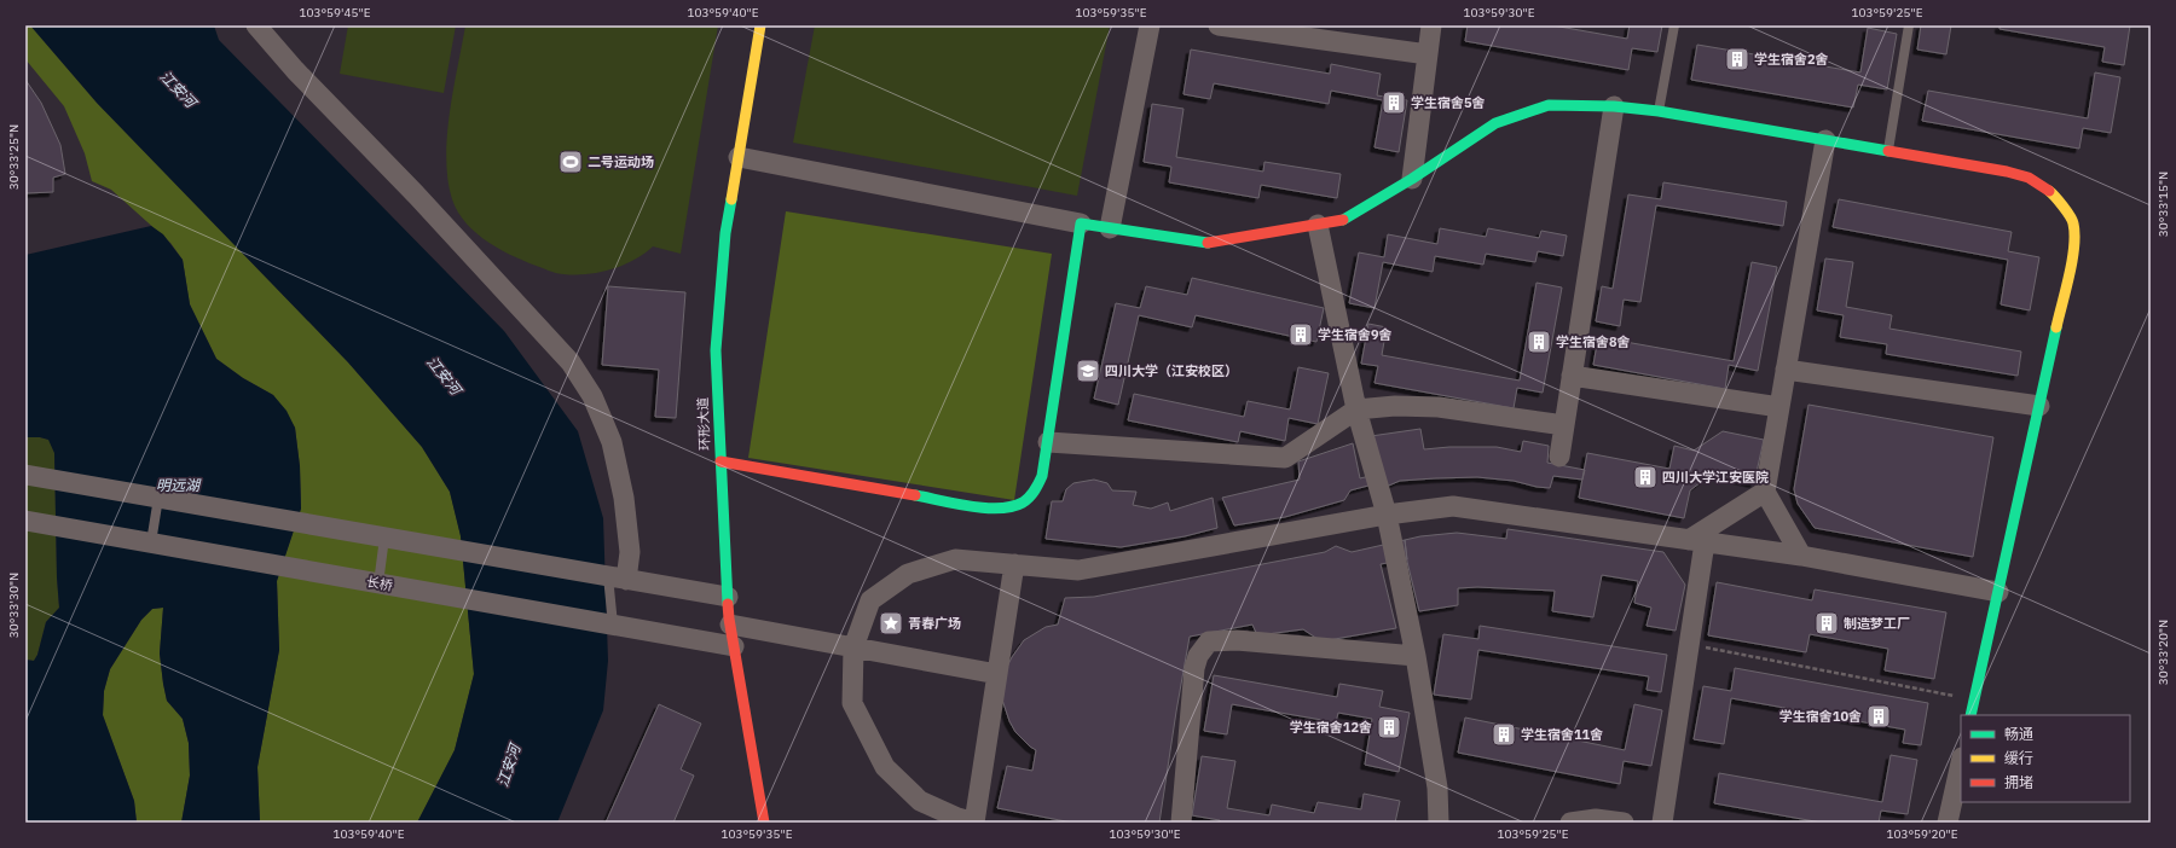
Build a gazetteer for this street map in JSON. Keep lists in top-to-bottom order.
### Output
{
  "streets": {
    "street": ["环形大道", "长桥"]
  },
  "crossings": [
    ["环形大道", "长桥"]
  ],
  "water": ["江安河", "明远湖"],
  "places": {
    "building": [
      "学生宿舍2舍",
      "学生宿舍5舍",
      "学生宿舍9舍",
      "学生宿舍8舍",
      "四川大学江安医院",
      "制造梦工厂",
      "学生宿舍10舍",
      "学生宿舍12舍",
      "学生宿舍11舍"
    ],
    "sports": ["二号运动场"],
    "school or university": ["四川大学（江安校区）"],
    "place": ["青春广场"]
  },
  "legend": ["畅通", "缓行", "拥堵"],
  "coordinates": [
    "103°59'45\"E",
    "103°59'40\"E",
    "103°59'35\"E",
    "103°59'30\"E",
    "103°59'25\"E",
    "30°33'25\"N",
    "30°33'15\"N",
    "30°33'30\"N",
    "30°33'20\"N",
    "103°59'20\"E"
  ]
}
